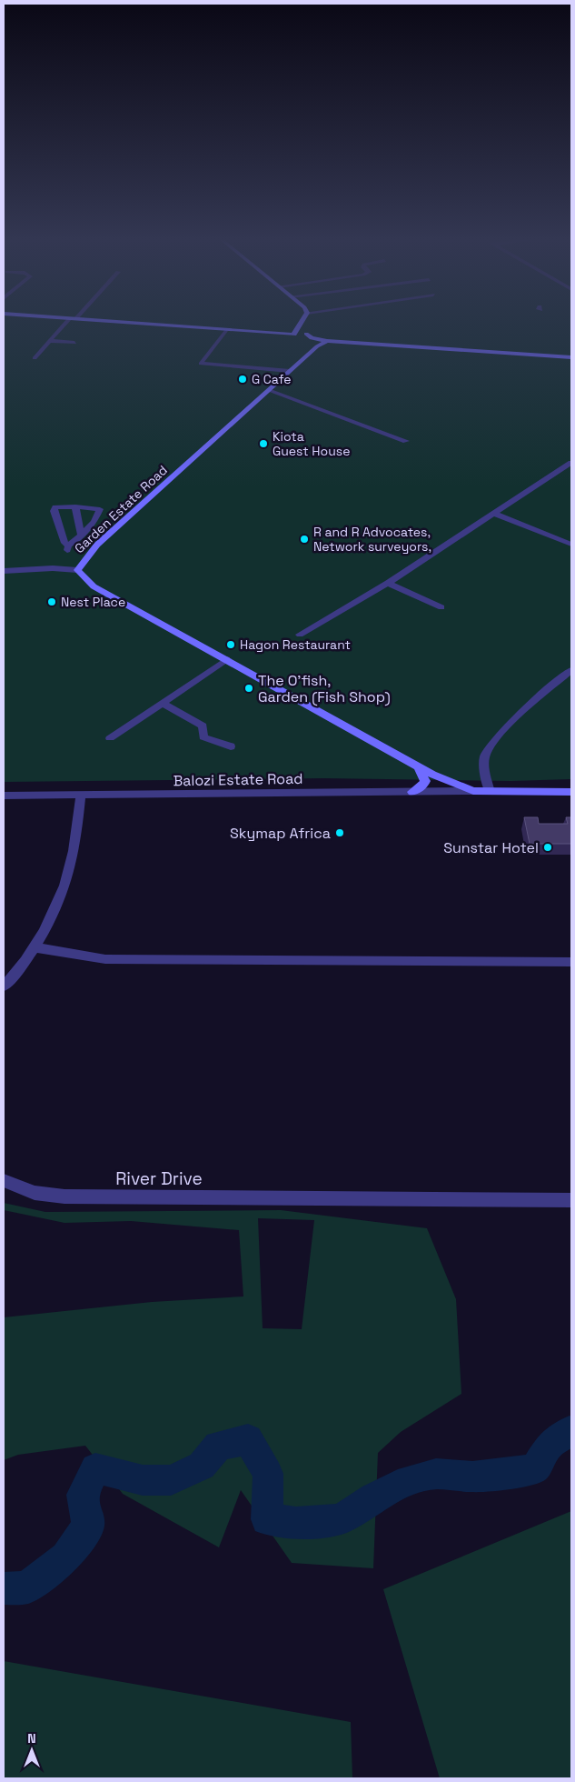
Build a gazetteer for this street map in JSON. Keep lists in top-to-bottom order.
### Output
{
  "streets": {
    "street": ["Garden Estate Road", "Balozi Estate Road", "River Drive"]
  },
  "crossings": [
    ["Garden Estate Road", "Balozi Estate Road"]
  ],
  "places": [
    "G Cafe",
    "Kiota Guest House",
    "R and R Advocates, Network surveyors,",
    "Nest Place",
    "Hagon Restaurant",
    "The O'fish, Garden (Fish Shop)",
    "Skymap Africa",
    "Sunstar Hotel"
  ],
  "north": "top"
}
